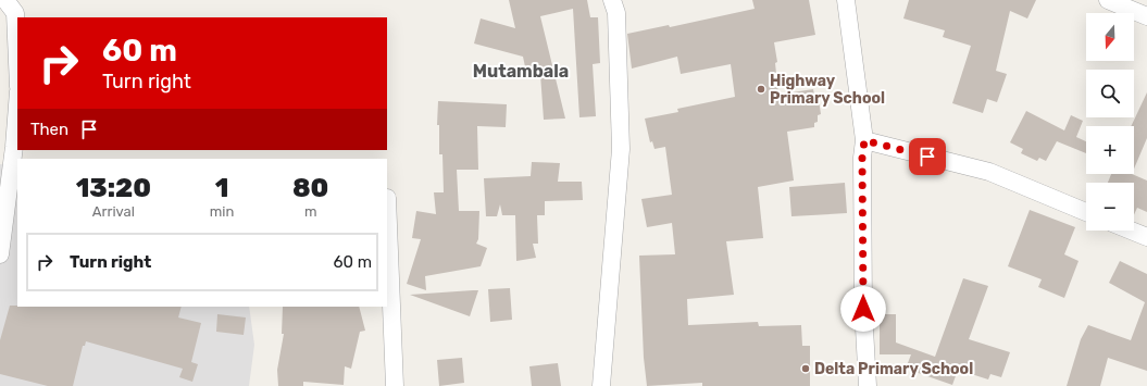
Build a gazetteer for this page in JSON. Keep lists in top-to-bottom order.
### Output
{
  "districts": ["Mutambala"],
  "places": ["Highway Primary School", "Delta Primary School"],
  "north": "bottom",
  "page": {
    "map_buttons": ["+", "−"],
    "turn": ["60 m", "Turn right"],
    "then": "Then",
    "eta": [
      "13:20",
      "Arrival",
      "1",
      "min",
      "80",
      "m"
    ],
    "list": [
      {
        "name": "Turn right",
        "value": "60 m"
      }
    ]
  }
}
